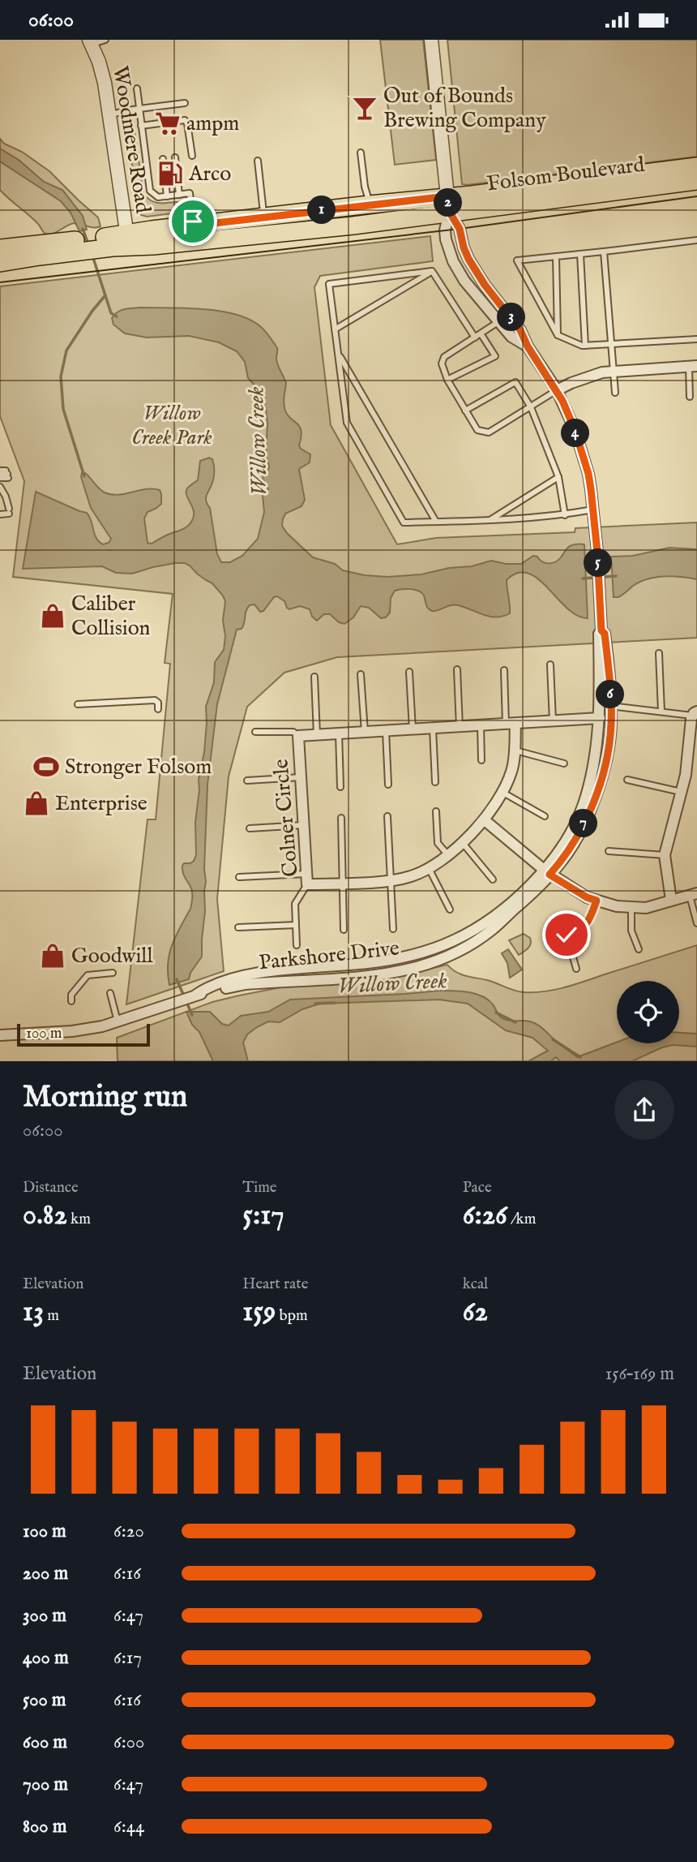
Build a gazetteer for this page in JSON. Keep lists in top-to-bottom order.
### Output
{
  "streets": {
    "main road": ["Folsom Boulevard"],
    "street": ["Woodmere Road", "Colner Circle", "Parkshore Drive"]
  },
  "crossings": [
    ["Woodmere Road", "Folsom Boulevard"],
    ["Folsom Boulevard", "Parkshore Drive"],
    ["Colner Circle", "Parkshore Drive"]
  ],
  "water": ["Willow Creek"],
  "parks": ["Willow Creek Park"],
  "places": {
    "bar": ["Out of Bounds Brewing Company"],
    "supermarket": ["ampm"],
    "fuel station": ["Arco"],
    "shop": ["Caliber Collision", "Enterprise", "Goodwill"],
    "sports": ["Stronger Folsom"]
  },
  "scale_bar": "100 m",
  "page": {
    "status": "06:00",
    "pins": [
      "2",
      "1",
      "3",
      "4",
      "5",
      "6",
      "7"
    ],
    "scale": "100 m",
    "heading": ["Morning run", "06:00"],
    "stats": [
      ["Distance", "0.82 km"],
      ["Time", "5:17"],
      ["Pace", "6:26 /km"],
      ["Elevation", "13 m"],
      ["Heart rate", "159 bpm"],
      ["kcal", "62"]
    ],
    "chart": ["Elevation", "156–169 m"],
    "list": [
      {
        "name": "100 m",
        "note": "6:20"
      },
      {
        "name": "200 m",
        "note": "6:16"
      },
      {
        "name": "300 m",
        "note": "6:47"
      },
      {
        "name": "400 m",
        "note": "6:17"
      },
      {
        "name": "500 m",
        "note": "6:16"
      },
      {
        "name": "600 m",
        "note": "6:00"
      },
      {
        "name": "700 m",
        "note": "6:47"
      },
      {
        "name": "800 m",
        "note": "6:44"
      }
    ]
  }
}
